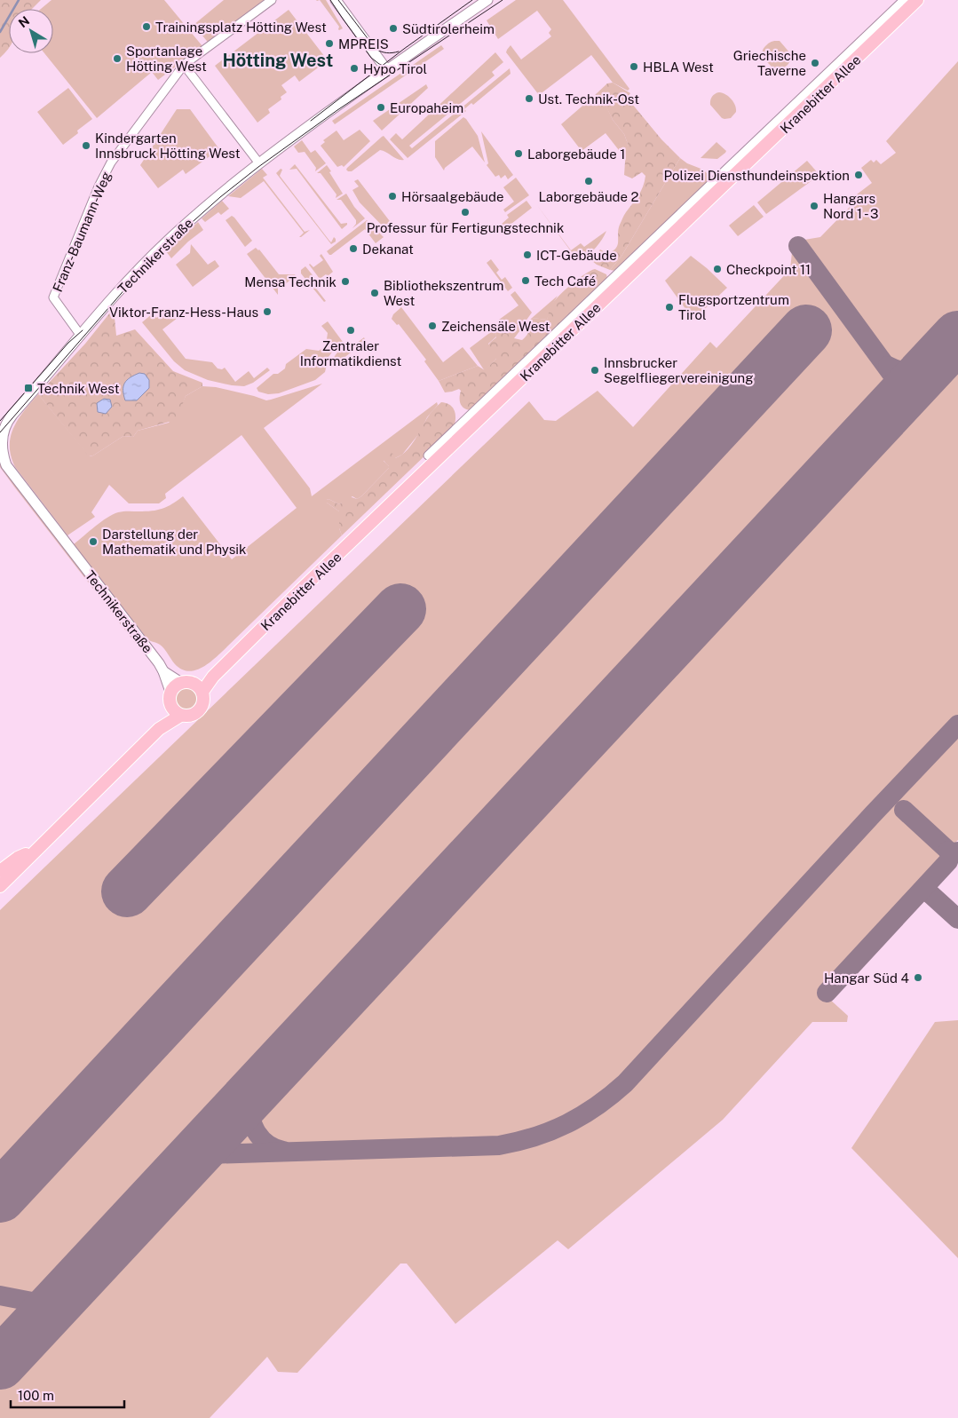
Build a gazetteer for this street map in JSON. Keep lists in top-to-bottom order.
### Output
{
  "streets": {
    "main road": ["Kranebitter Allee"],
    "street": ["Franz-Baumann-Weg", "Technikerstraße"]
  },
  "crossings": [
    ["Kranebitter Allee", "Technikerstraße"],
    ["Franz-Baumann-Weg", "Technikerstraße"]
  ],
  "districts": ["Hötting West"],
  "places": {
    "other": [
      "Trainingsplatz Hötting West",
      "Südtirolerheim",
      "MPREIS",
      "Sportanlage Hötting West",
      "Griechische Taverne",
      "HBLA West",
      "Hypo Tirol",
      "Ust. Technik-Ost",
      "Europaheim",
      "Kindergarten Innsbruck Hötting West",
      "Laborgebäude 1",
      "Polizei Diensthundeinspektion",
      "Laborgebäude 2",
      "Hörsaalgebäude",
      "Hangars Nord 1 - 3",
      "Professur für Fertigungstechnik",
      "Dekanat",
      "ICT-Gebäude",
      "Checkpoint 11",
      "Tech Café",
      "Mensa Technik",
      "Bibliothekszentrum West",
      "Flugsportzentrum Tirol",
      "Viktor-Franz-Hess-Haus",
      "Zeichensäle West",
      "Zentraler Informatikdienst",
      "Innsbrucker Segelfliegervereinigung",
      "Darstellung der Mathematik und Physik",
      "Hangar Süd 4"
    ],
    "transit": ["Technik West"]
  },
  "scale_bar": "100 m",
  "north": "top left"
}
